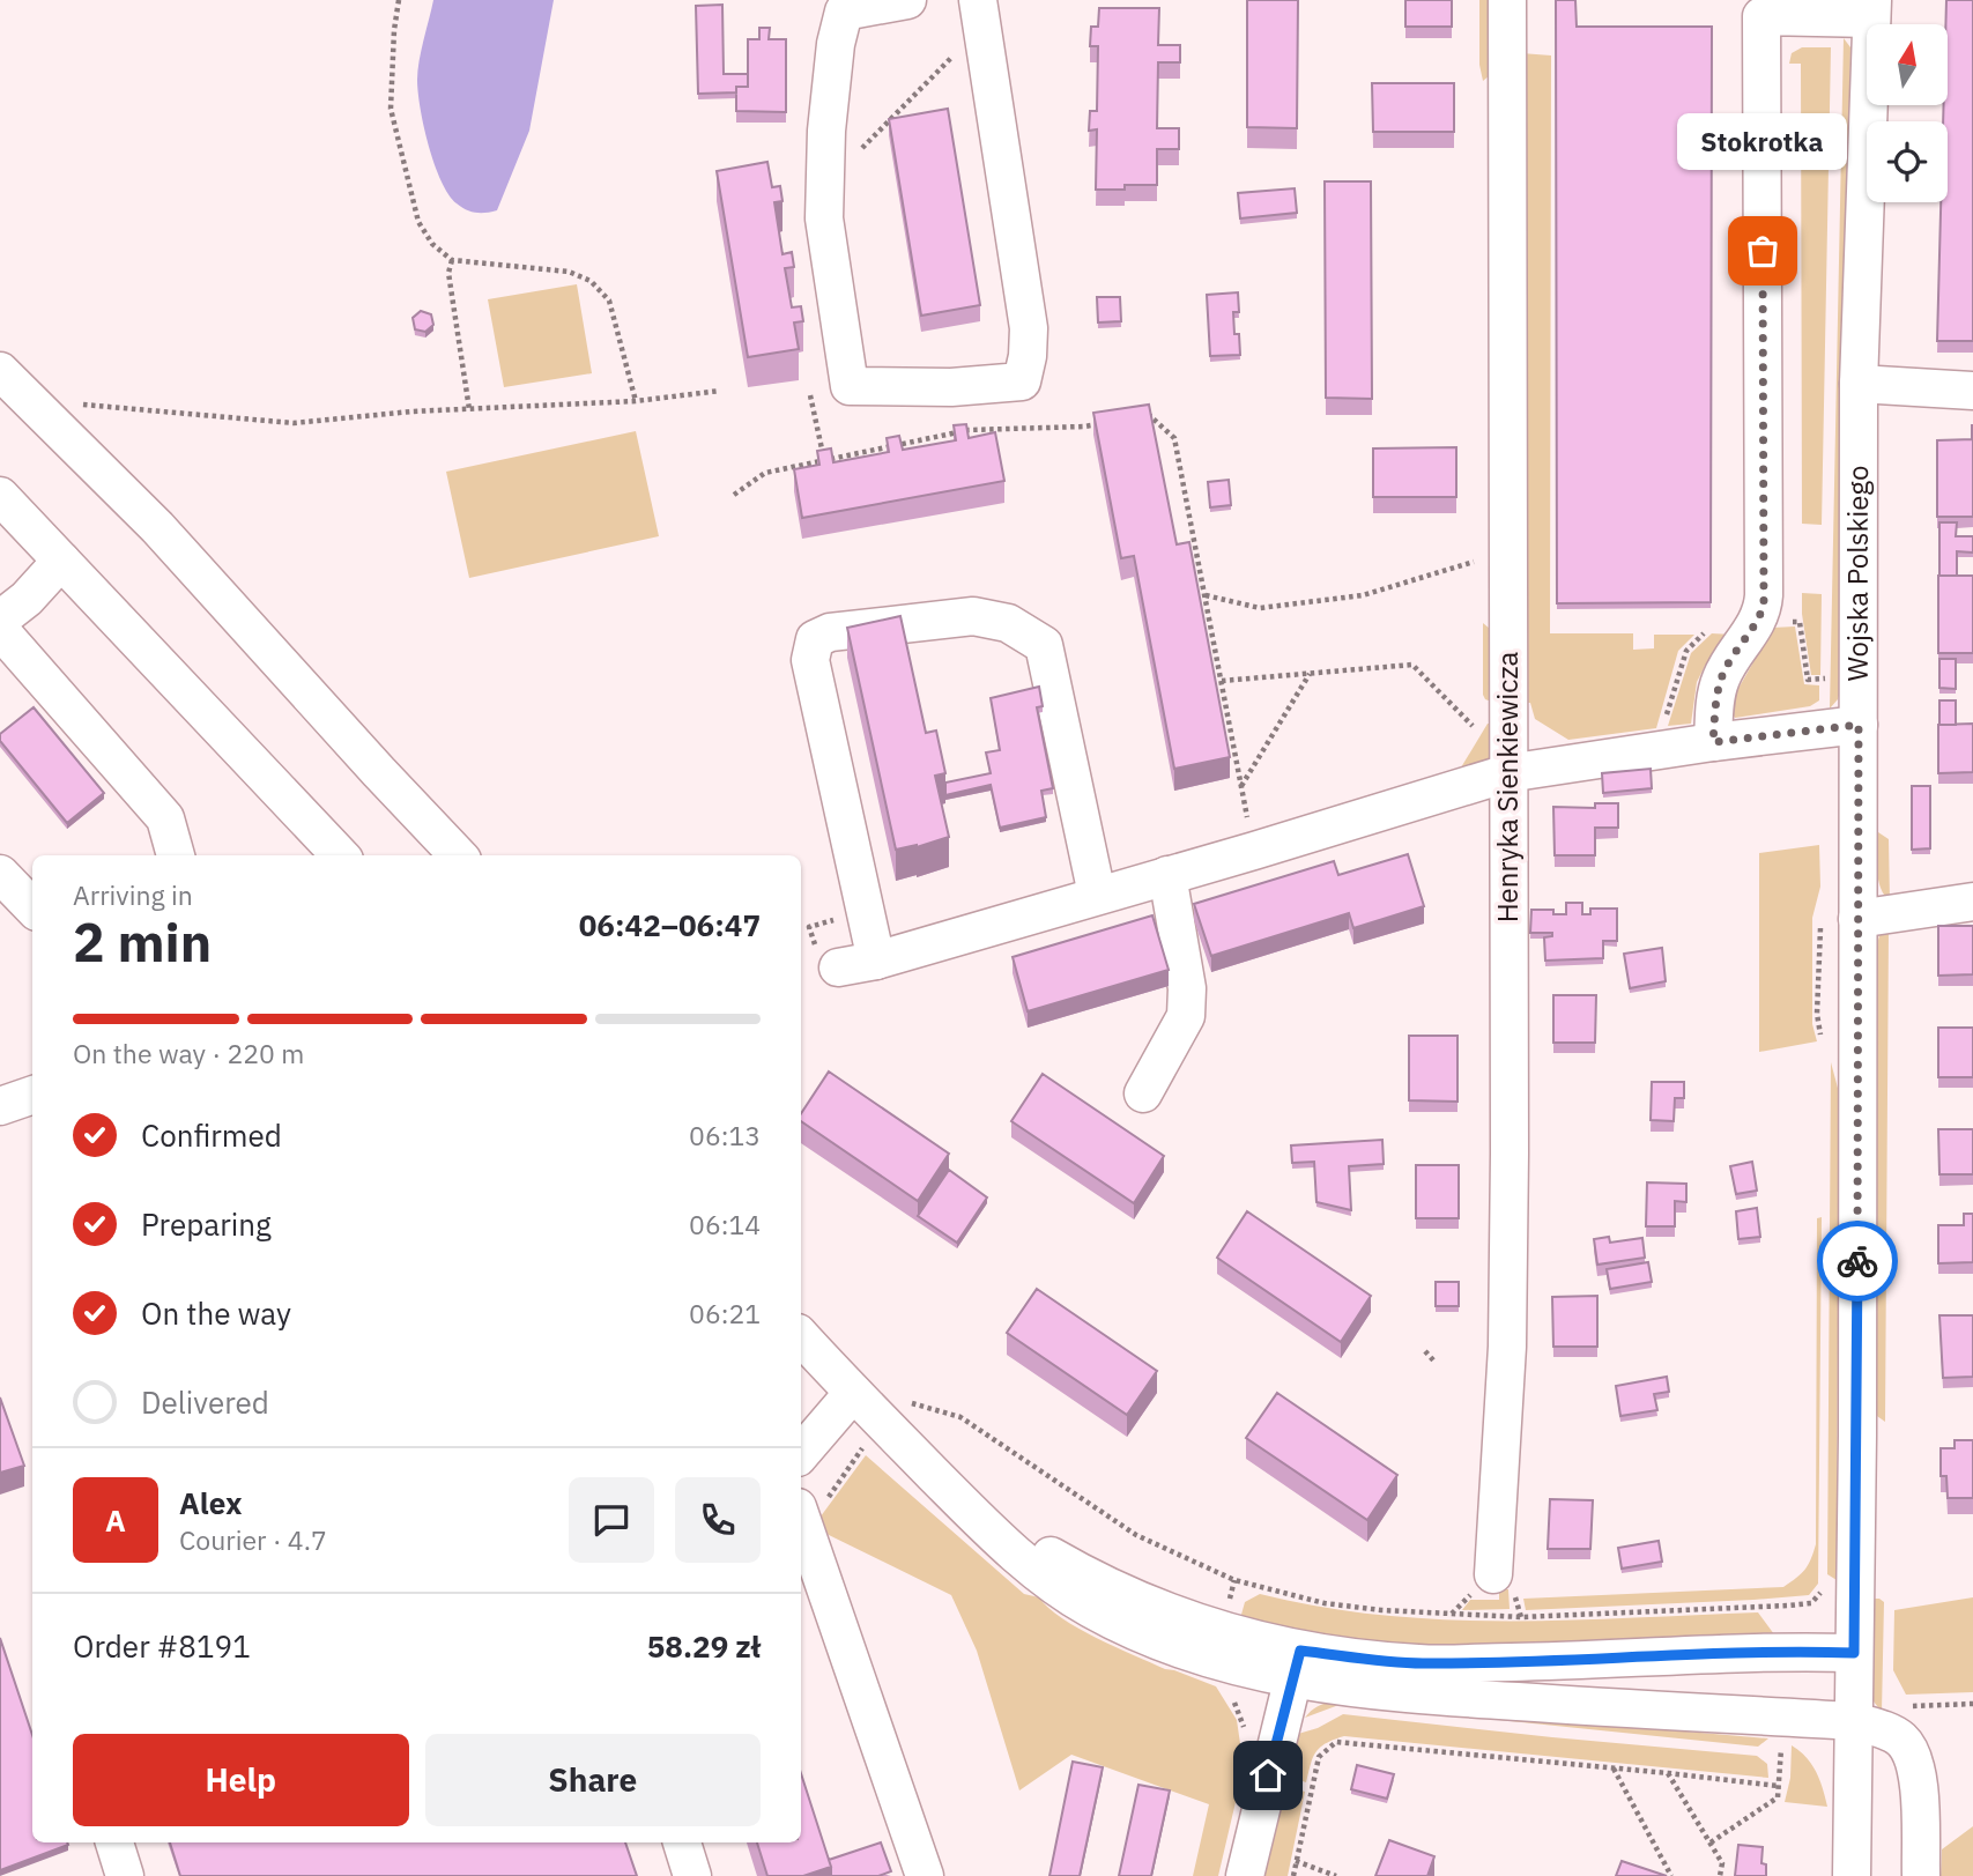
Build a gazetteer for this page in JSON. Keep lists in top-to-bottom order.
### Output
{
  "streets": {
    "street": ["Wojska Polskiego", "Henryka Sienkiewicza"]
  },
  "places": ["Stokrotka"],
  "north": "top",
  "page": {
    "bubble": "Stokrotka",
    "heading": ["2 min", "Arriving in", "06:42–06:47"],
    "panel": [
      "Alex",
      "Courier · 4.7",
      "Order #8191",
      "58.29 zł"
    ],
    "bar": "On the way · 220 m",
    "list": [
      ["Confirmed", "06:13"],
      ["Preparing", "06:14"],
      ["On the way", "06:21"],
      "Delivered"
    ],
    "round": "A",
    "buttons": ["Help", "Share"]
  }
}
